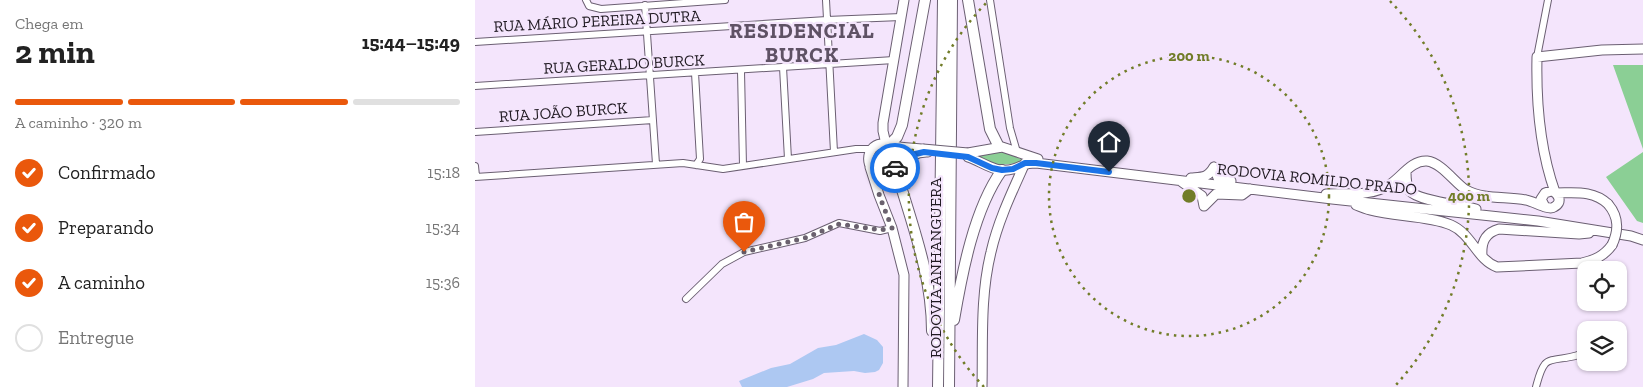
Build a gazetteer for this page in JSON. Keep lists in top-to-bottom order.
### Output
{
  "streets": {
    "highway": ["RODOVIA ANHANGUERA"],
    "main road": ["RODOVIA ROMILDO PRADO"],
    "street": ["RUA MÁRIO PEREIRA DUTRA", "RUA GERALDO BURCK", "RUA JOÃO BURCK"]
  },
  "districts": ["RESIDENCIAL BURCK"],
  "page": {
    "heading": ["2 min", "Chega em", "15:44–15:49"],
    "bar": "A caminho · 320 m",
    "list": [
      ["Confirmado", "15:18"],
      ["Preparando", "15:34"],
      ["A caminho", "15:36"],
      "Entregue"
    ]
  },
  "rings": ["200 m", "400 m"]
}
